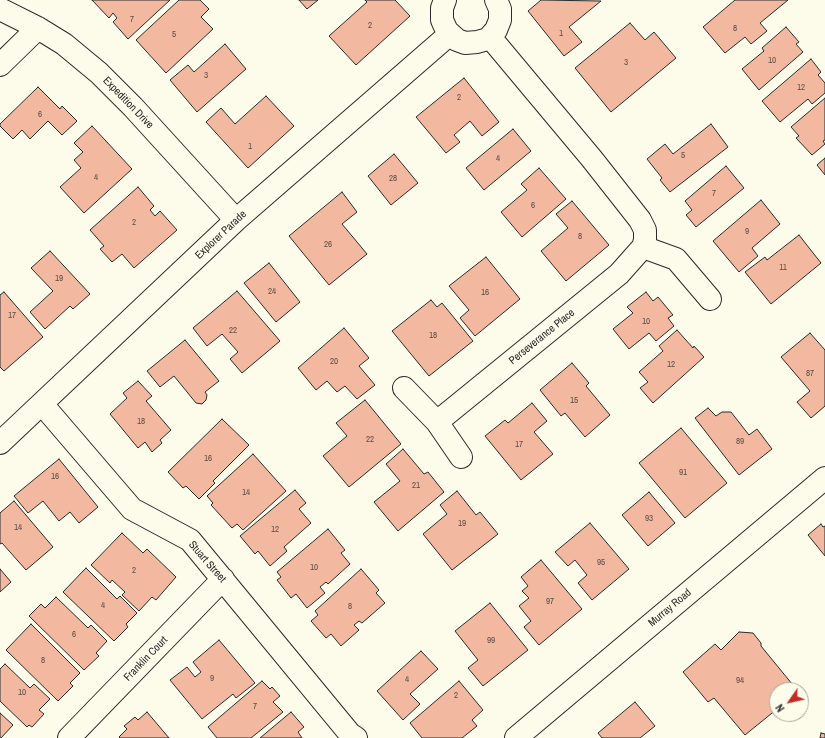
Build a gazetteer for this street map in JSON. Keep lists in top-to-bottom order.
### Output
{
  "streets": {
    "street": [
      "Expedition Drive",
      "Explorer Parade",
      "Perseverance Place",
      "Stuart Street",
      "Murray Road",
      "Franklin Court"
    ]
  },
  "crossings": [
    ["Expedition Drive", "Explorer Parade"],
    ["Explorer Parade", "Stuart Street"],
    ["Stuart Street", "Franklin Court"]
  ],
  "house_numbers": [
    "7",
    "2",
    "8",
    "1",
    "5",
    "10",
    "3",
    "3",
    "12",
    "2",
    "6",
    "1",
    "5",
    "4",
    "4",
    "28",
    "7",
    "6",
    "2",
    "9",
    "8",
    "26",
    "11",
    "19",
    "24",
    "16",
    "17",
    "10",
    "22",
    "18",
    "20",
    "12",
    "87",
    "15",
    "18",
    "22",
    "89",
    "17",
    "16",
    "91",
    "16",
    "21",
    "14",
    "93",
    "19",
    "14",
    "12",
    "95",
    "10",
    "2",
    "97",
    "4",
    "8",
    "6",
    "99",
    "8",
    "9",
    "4",
    "94",
    "10",
    "2",
    "7"
  ],
  "north": "bottom left"
}
